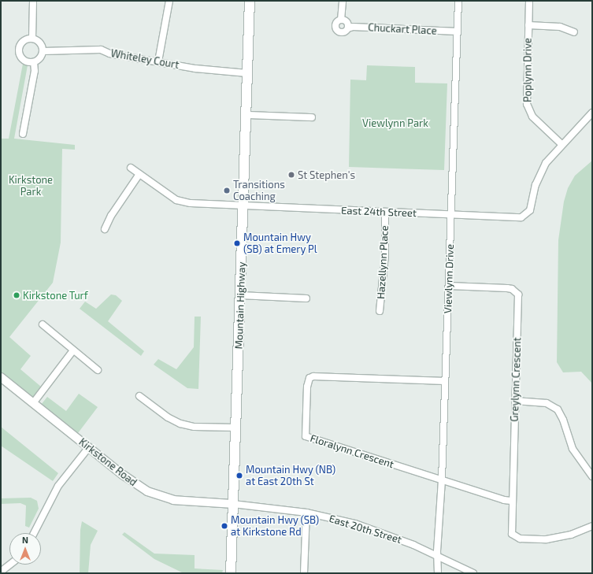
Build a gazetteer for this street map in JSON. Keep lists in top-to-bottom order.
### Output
{
  "streets": {
    "main road": ["Mountain Highway"],
    "street": [
      "Chuckart Place",
      "Whiteley Court",
      "Poplynn Drive",
      "East 24th Street",
      "Hazellynn Place",
      "Viewlynn Drive",
      "Greylynn Crescent",
      "Floralynn Crescent",
      "Kirkstone Road",
      "East 20th Street"
    ]
  },
  "crossings": [
    ["Chuckart Place", "Viewlynn Drive"],
    ["Whiteley Court", "Mountain Highway"],
    ["Poplynn Drive", "East 24th Street"],
    ["East 24th Street", "Hazellynn Place"],
    ["East 24th Street", "Viewlynn Drive"],
    ["East 24th Street", "Mountain Highway"],
    ["Viewlynn Drive", "Greylynn Crescent"],
    ["Viewlynn Drive", "Floralynn Crescent"],
    ["Viewlynn Drive", "East 20th Street"],
    ["Mountain Highway", "Kirkstone Road"],
    ["Mountain Highway", "East 20th Street"],
    ["Greylynn Crescent", "Floralynn Crescent"],
    ["Kirkstone Road", "East 20th Street"]
  ],
  "parks": ["Viewlynn Park", "Kirkstone Park"],
  "places": [
    "St Stephen's",
    "Transitions Coaching",
    "Mountain Hwy (SB) at Emery Pl",
    "Kirkstone Turf",
    "Mountain Hwy (NB) at East 20th St",
    "Mountain Hwy (SB) at Kirkstone Rd"
  ],
  "north": "top"
}
